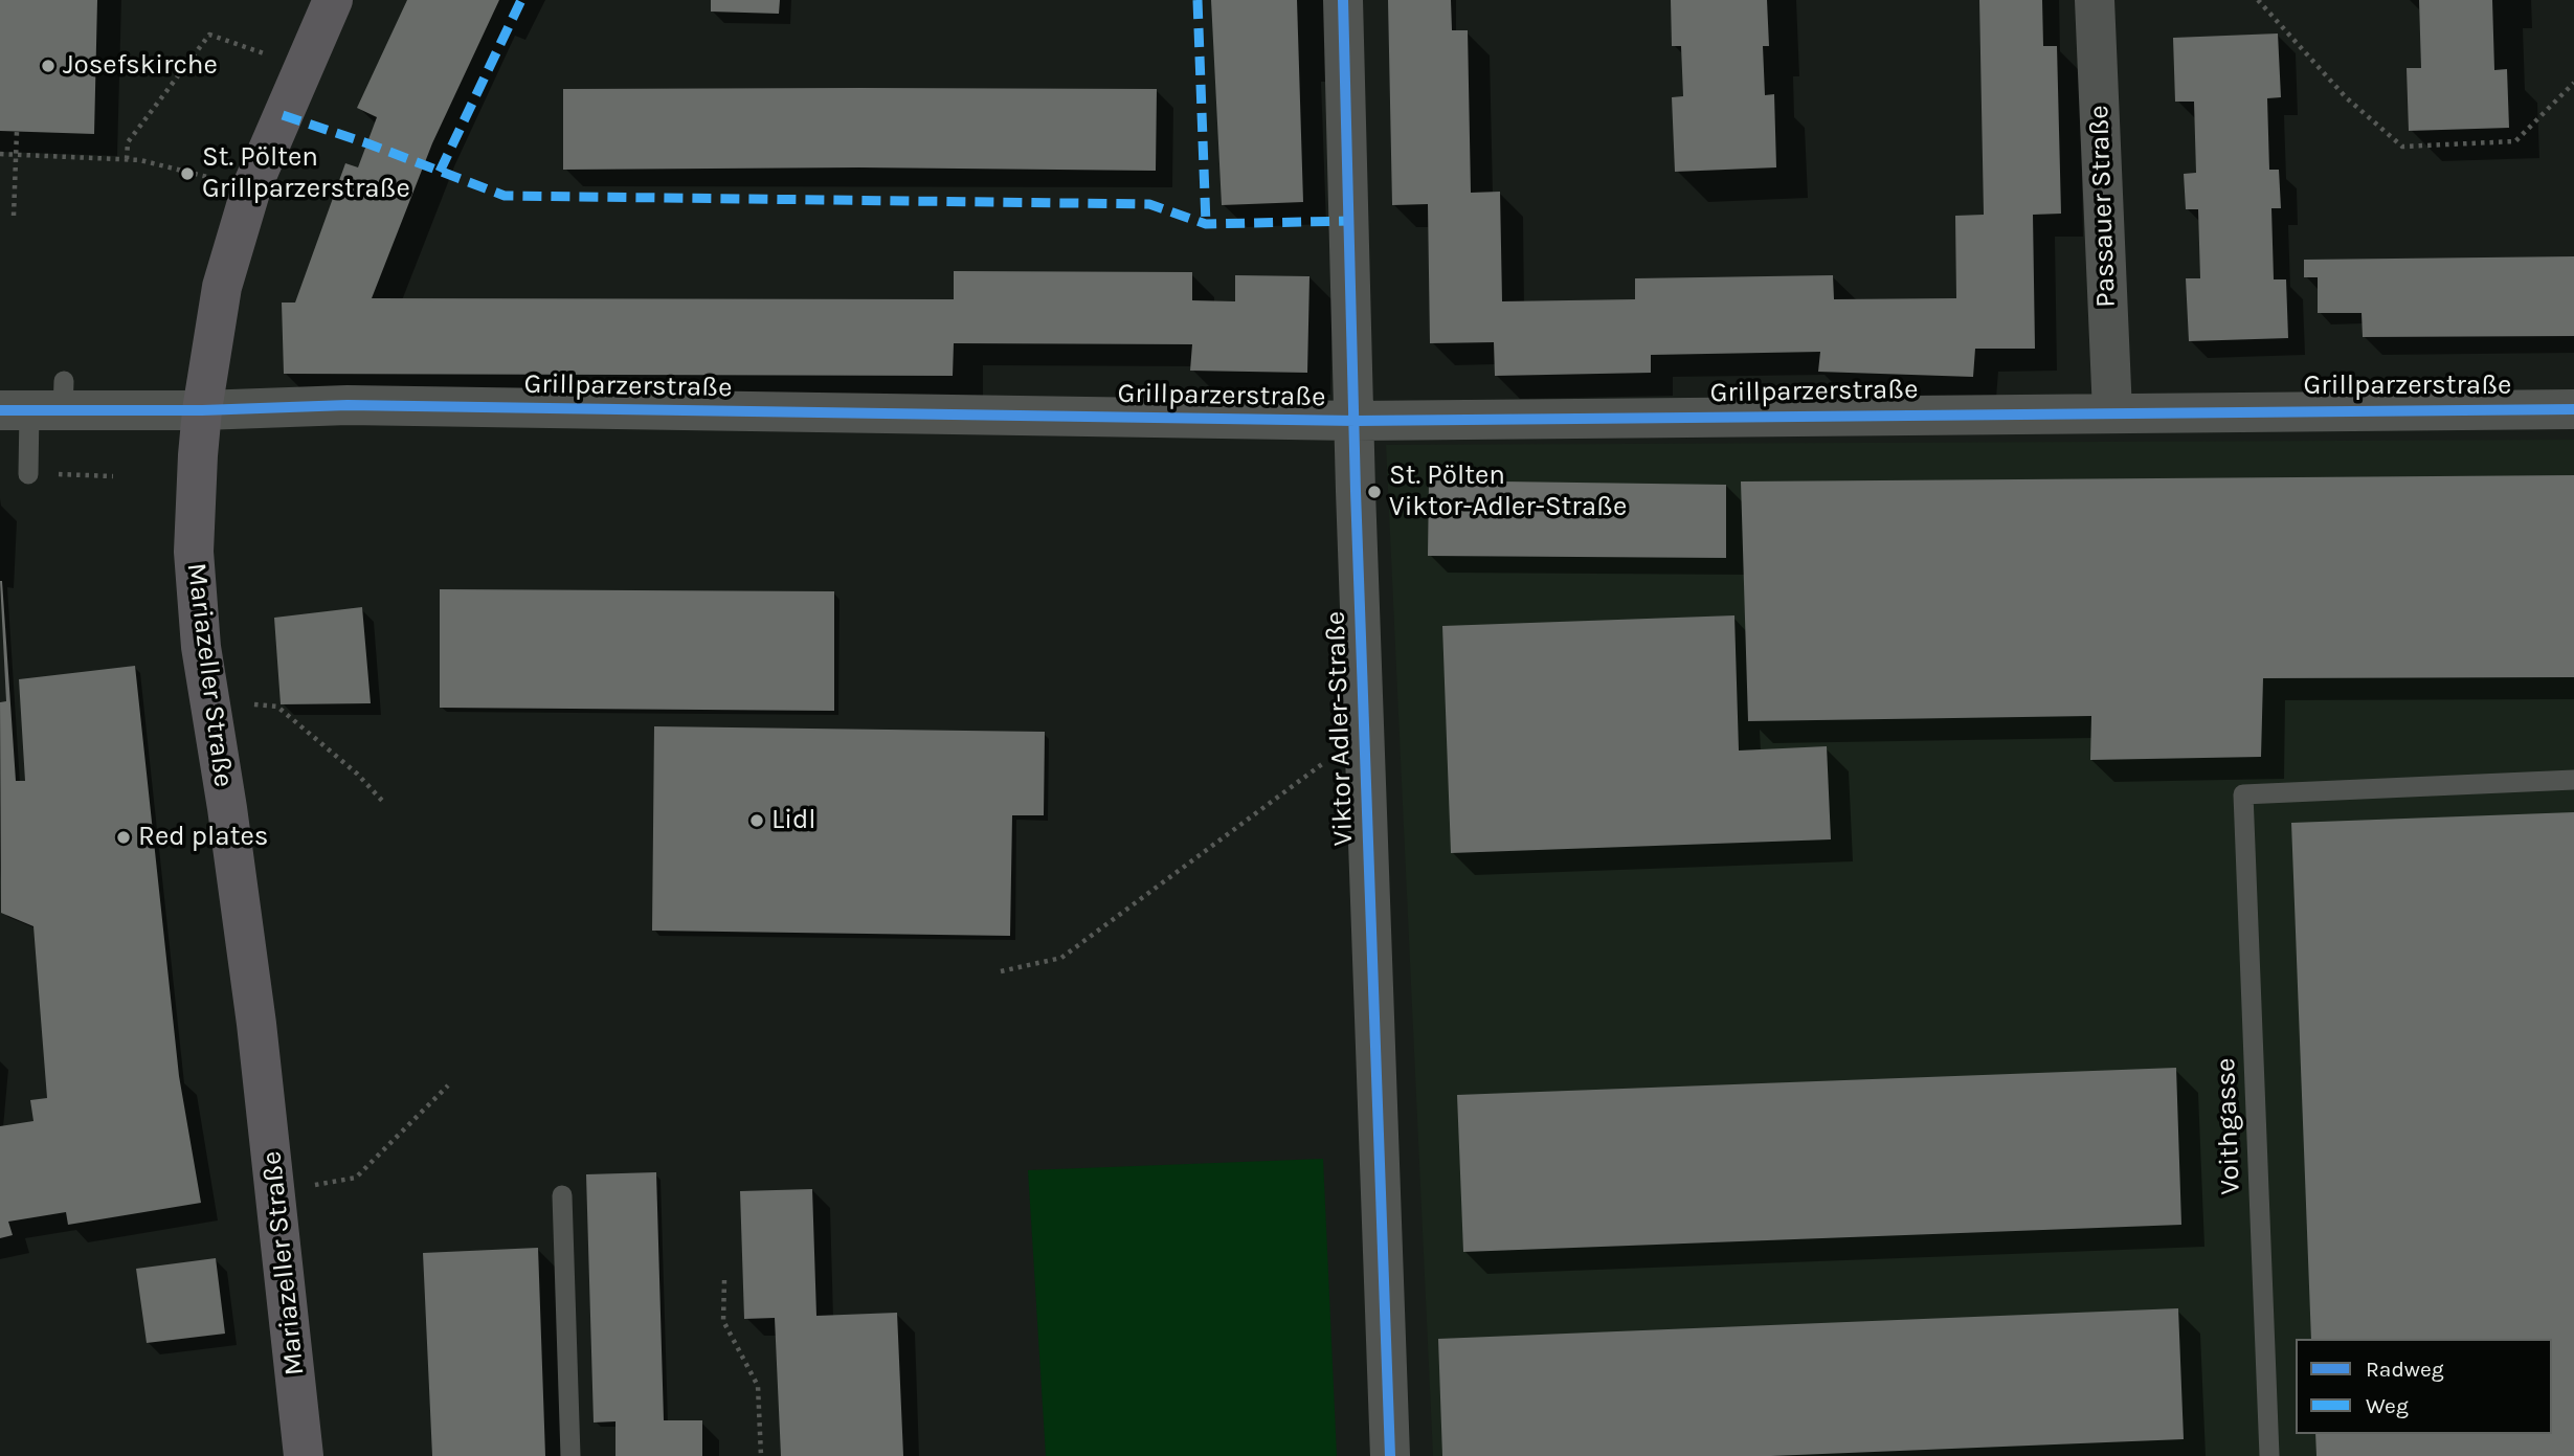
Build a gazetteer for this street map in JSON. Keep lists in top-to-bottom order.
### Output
{
  "streets": {
    "main road": ["Mariazeller Straße"],
    "street": ["Passauer Straße", "Grillparzerstraße", "Viktor Adler-Straße"],
    "lane": ["Voithgasse"]
  },
  "crossings": [
    ["Passauer Straße", "Grillparzerstraße"],
    ["Grillparzerstraße", "Mariazeller Straße"],
    ["Grillparzerstraße", "Viktor Adler-Straße"]
  ],
  "places": [
    "Josefskirche",
    "St. Pölten Grillparzerstraße",
    "St. Pölten Viktor-Adler-Straße",
    "Lidl",
    "Red plates"
  ],
  "legend": ["Radweg", "Weg"]
}
